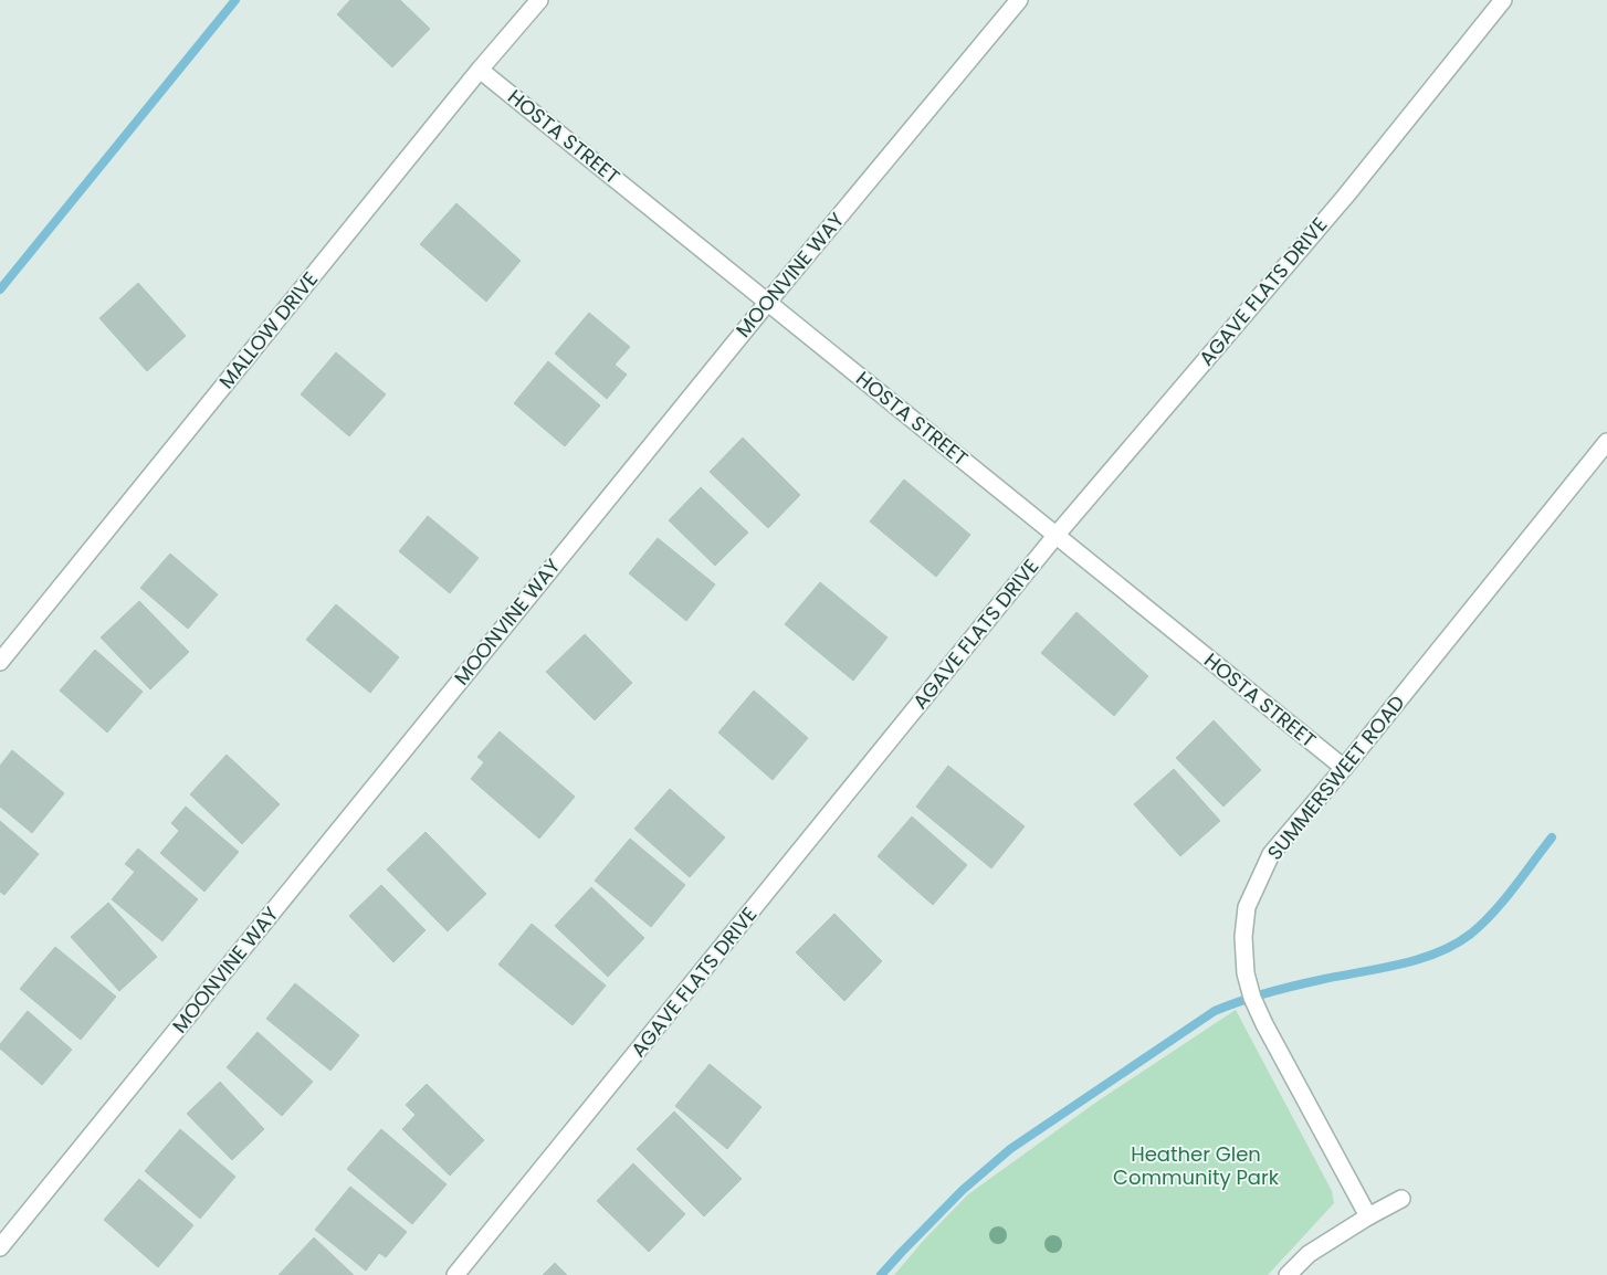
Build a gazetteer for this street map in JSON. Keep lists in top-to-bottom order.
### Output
{
  "streets": {
    "street": [
      "HOSTA STREET",
      "MOONVINE WAY",
      "AGAVE FLATS DRIVE",
      "MALLOW DRIVE",
      "SUMMERSWEET ROAD"
    ]
  },
  "crossings": [
    ["HOSTA STREET", "MOONVINE WAY"],
    ["HOSTA STREET", "AGAVE FLATS DRIVE"],
    ["HOSTA STREET", "MALLOW DRIVE"],
    ["HOSTA STREET", "SUMMERSWEET ROAD"]
  ],
  "parks": ["Heather Glen Community Park"]
}
